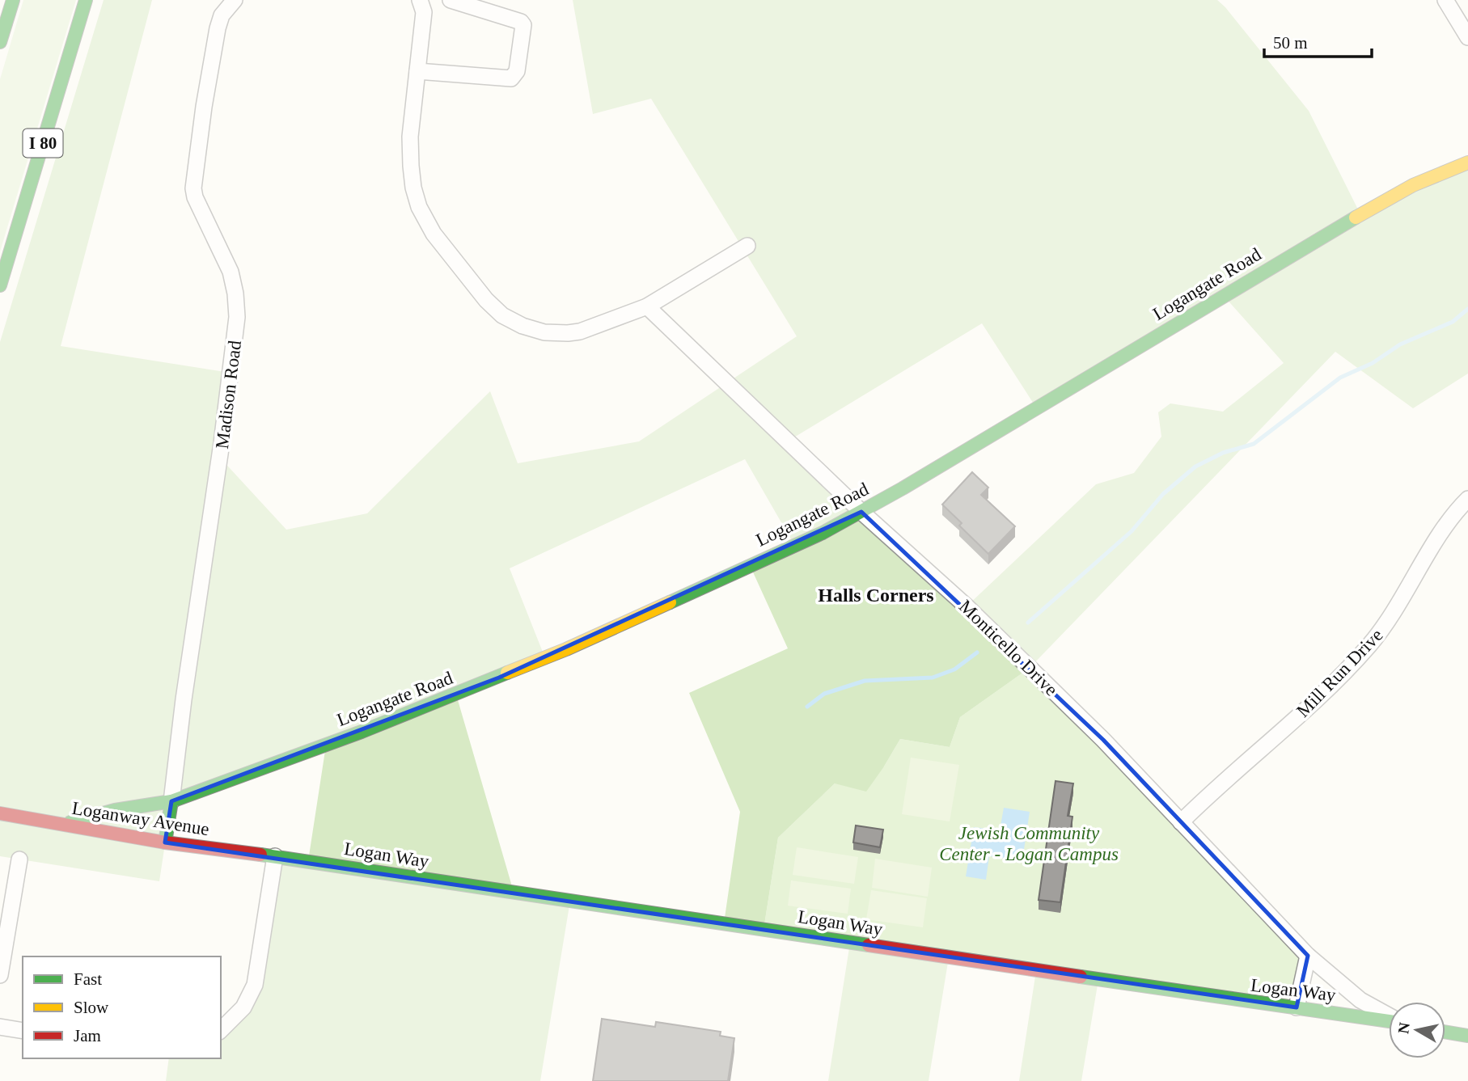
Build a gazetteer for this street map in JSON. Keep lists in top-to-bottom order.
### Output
{
  "streets": {
    "main road": [
      "I 80",
      "Logangate Road",
      "Loganway Avenue",
      "Logan Way"
    ],
    "street": ["Madison Road", "Monticello Drive", "Mill Run Drive"]
  },
  "crossings": [
    ["Logangate Road", "Madison Road"],
    ["Logangate Road", "Monticello Drive"],
    ["Logangate Road", "Loganway Avenue"],
    ["Monticello Drive", "Mill Run Drive"],
    ["Loganway Avenue", "Logan Way"]
  ],
  "districts": ["Halls Corners"],
  "parks": ["Jewish Community Center - Logan Campus"],
  "legend": ["Fast", "Slow", "Jam"],
  "scale_bar": "50 m",
  "north": "left"
}
